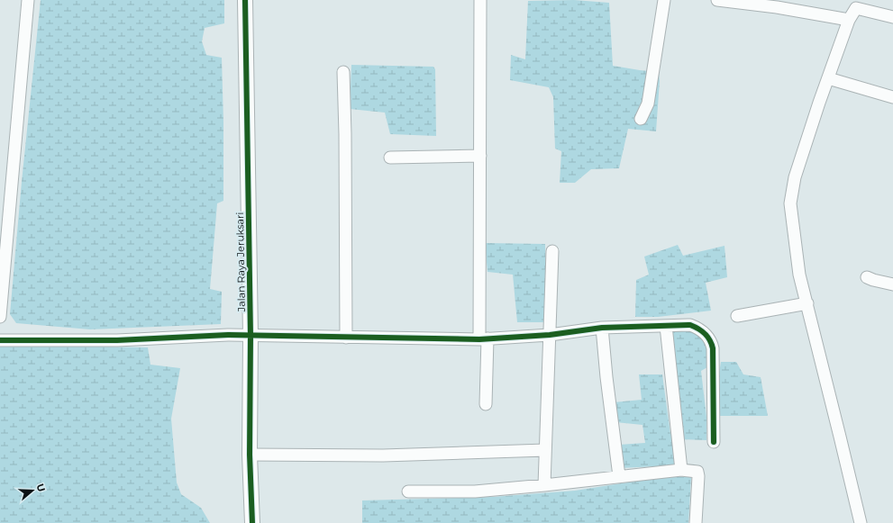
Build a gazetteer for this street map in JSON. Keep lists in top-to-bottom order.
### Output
{
  "streets": {
    "street": ["Jalan Raya Jeruksari"]
  },
  "north": "right"
}
